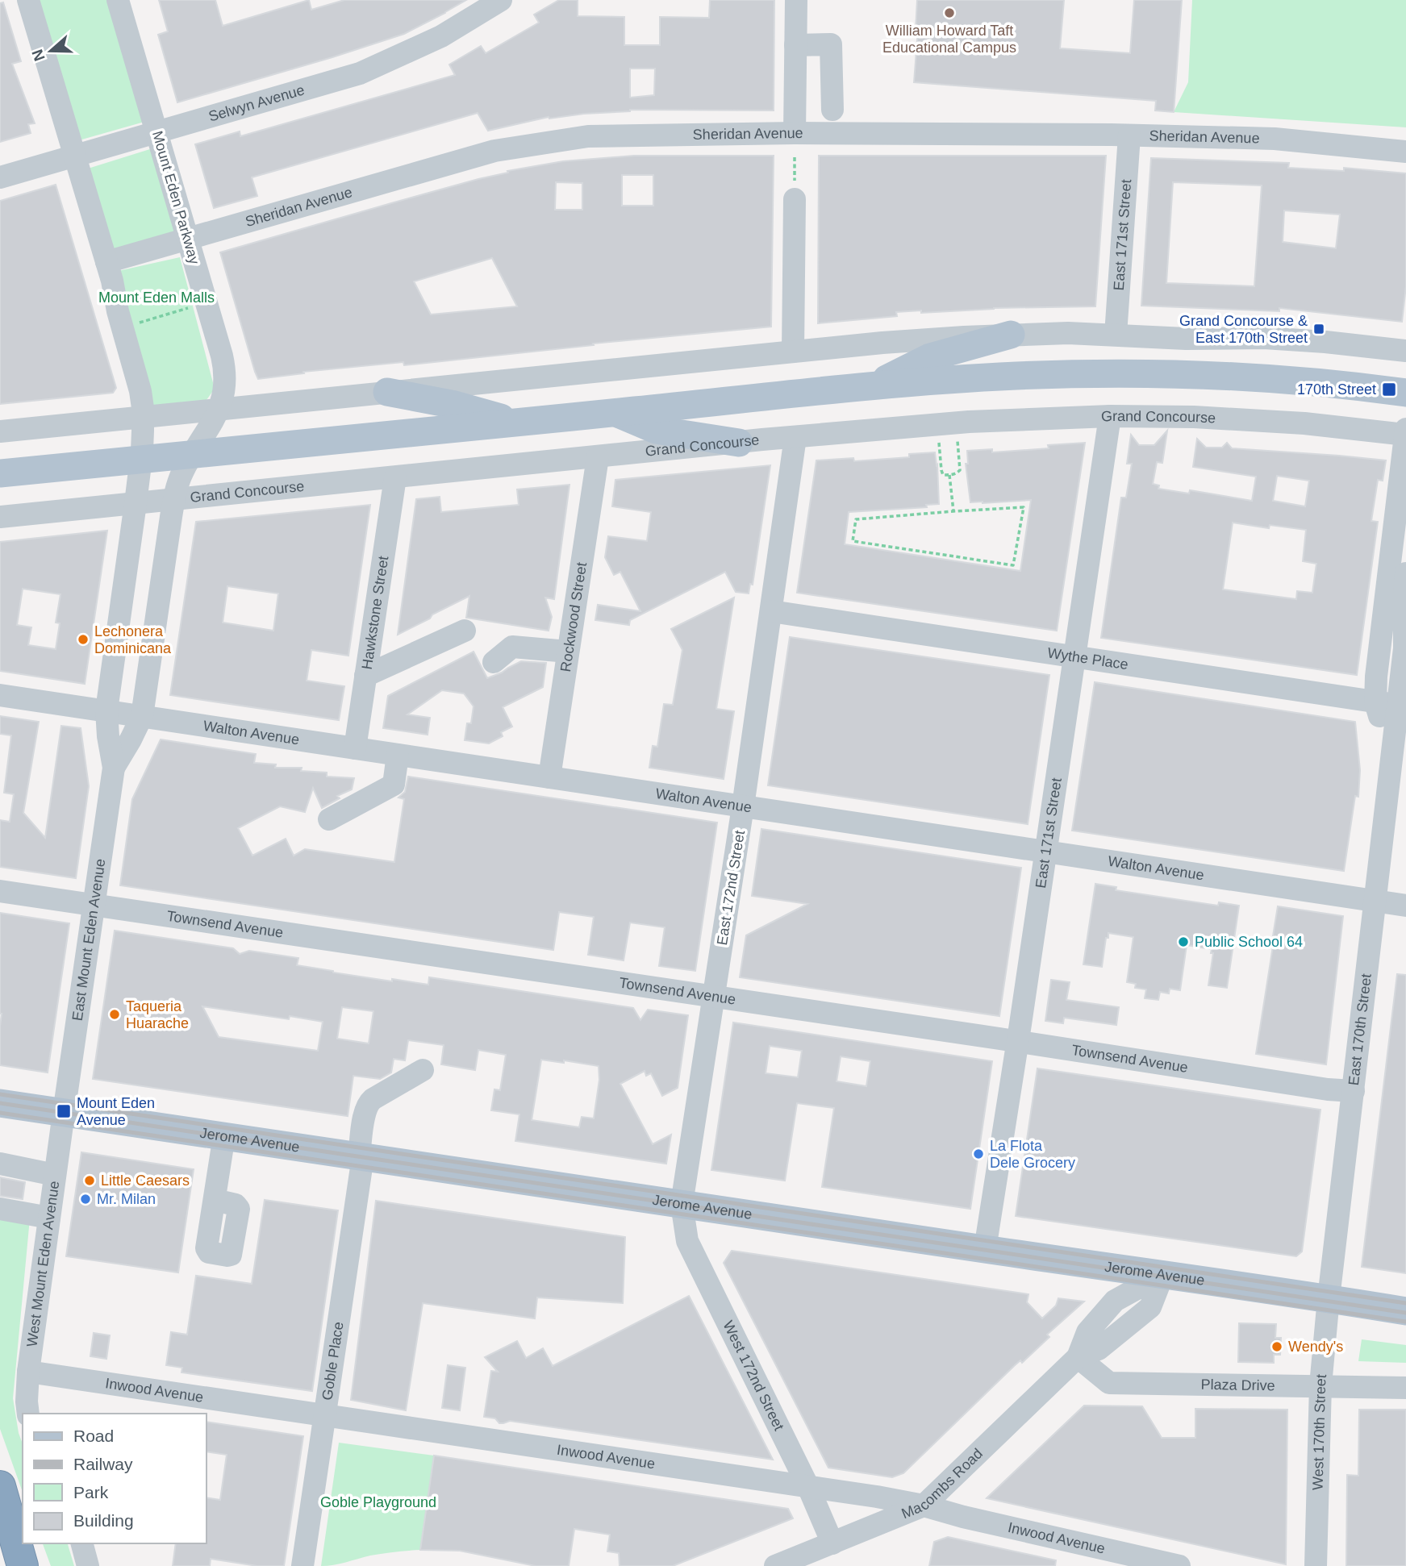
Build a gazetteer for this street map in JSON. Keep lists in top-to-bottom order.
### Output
{
  "streets": {
    "main road": ["Jerome Avenue"],
    "street": [
      "Selwyn Avenue",
      "Sheridan Avenue",
      "Mount Eden Parkway",
      "East 171st Street",
      "Grand Concourse",
      "Hawkstone Street",
      "Rockwood Street",
      "Wythe Place",
      "Walton Avenue",
      "East 172nd Street",
      "Townsend Avenue",
      "East Mount Eden Avenue",
      "East 170th Street",
      "West Mount Eden Avenue",
      "Goble Place",
      "West 172nd Street",
      "Plaza Drive",
      "Inwood Avenue",
      "West 170th Street",
      "Macombs Road"
    ]
  },
  "crossings": [
    ["Selwyn Avenue", "Mount Eden Parkway"],
    ["Sheridan Avenue", "Mount Eden Parkway"],
    ["Sheridan Avenue", "East 171st Street"],
    ["East 171st Street", "Grand Concourse"],
    ["East 171st Street", "Wythe Place"],
    ["East 171st Street", "Walton Avenue"],
    ["East 171st Street", "Townsend Avenue"],
    ["East 171st Street", "Jerome Avenue"],
    ["Grand Concourse", "Hawkstone Street"],
    ["Grand Concourse", "Rockwood Street"],
    ["Grand Concourse", "East 172nd Street"],
    ["Grand Concourse", "East Mount Eden Avenue"],
    ["Grand Concourse", "East 170th Street"],
    ["Hawkstone Street", "Walton Avenue"],
    ["Rockwood Street", "Walton Avenue"],
    ["Wythe Place", "East 172nd Street"],
    ["Wythe Place", "East 170th Street"],
    ["Walton Avenue", "East 172nd Street"],
    ["Walton Avenue", "East Mount Eden Avenue"],
    ["Walton Avenue", "East 170th Street"],
    ["East 172nd Street", "Townsend Avenue"],
    ["East 172nd Street", "Jerome Avenue"],
    ["East 172nd Street", "West 172nd Street"],
    ["Townsend Avenue", "East Mount Eden Avenue"],
    ["Townsend Avenue", "East 170th Street"],
    ["East Mount Eden Avenue", "Jerome Avenue"],
    ["East Mount Eden Avenue", "West Mount Eden Avenue"],
    ["East 170th Street", "Jerome Avenue"],
    ["East 170th Street", "West 170th Street"],
    ["Jerome Avenue", "West Mount Eden Avenue"],
    ["Jerome Avenue", "Goble Place"],
    ["Jerome Avenue", "West 172nd Street"],
    ["Jerome Avenue", "West 170th Street"],
    ["Jerome Avenue", "Macombs Road"],
    ["West Mount Eden Avenue", "Inwood Avenue"],
    ["Goble Place", "Inwood Avenue"],
    ["West 172nd Street", "Inwood Avenue"],
    ["West 172nd Street", "Macombs Road"],
    ["Plaza Drive", "West 170th Street"],
    ["Plaza Drive", "Macombs Road"],
    ["Inwood Avenue", "Macombs Road"]
  ],
  "parks": ["Mount Eden Malls", "Goble Playground"],
  "places": {
    "other": [
      "William Howard Taft Educational Campus",
      "Lechonera Dominicana",
      "Public School 64",
      "Taqueria Huarache",
      "La Flota Dele Grocery",
      "Little Caesars",
      "Mr. Milan",
      "Wendy's"
    ],
    "transit": ["Grand Concourse & East 170th Street", "170th Street", "Mount Eden Avenue"]
  },
  "legend": [
    "Road",
    "Railway",
    "Park",
    "Building"
  ],
  "north": "left"
}
